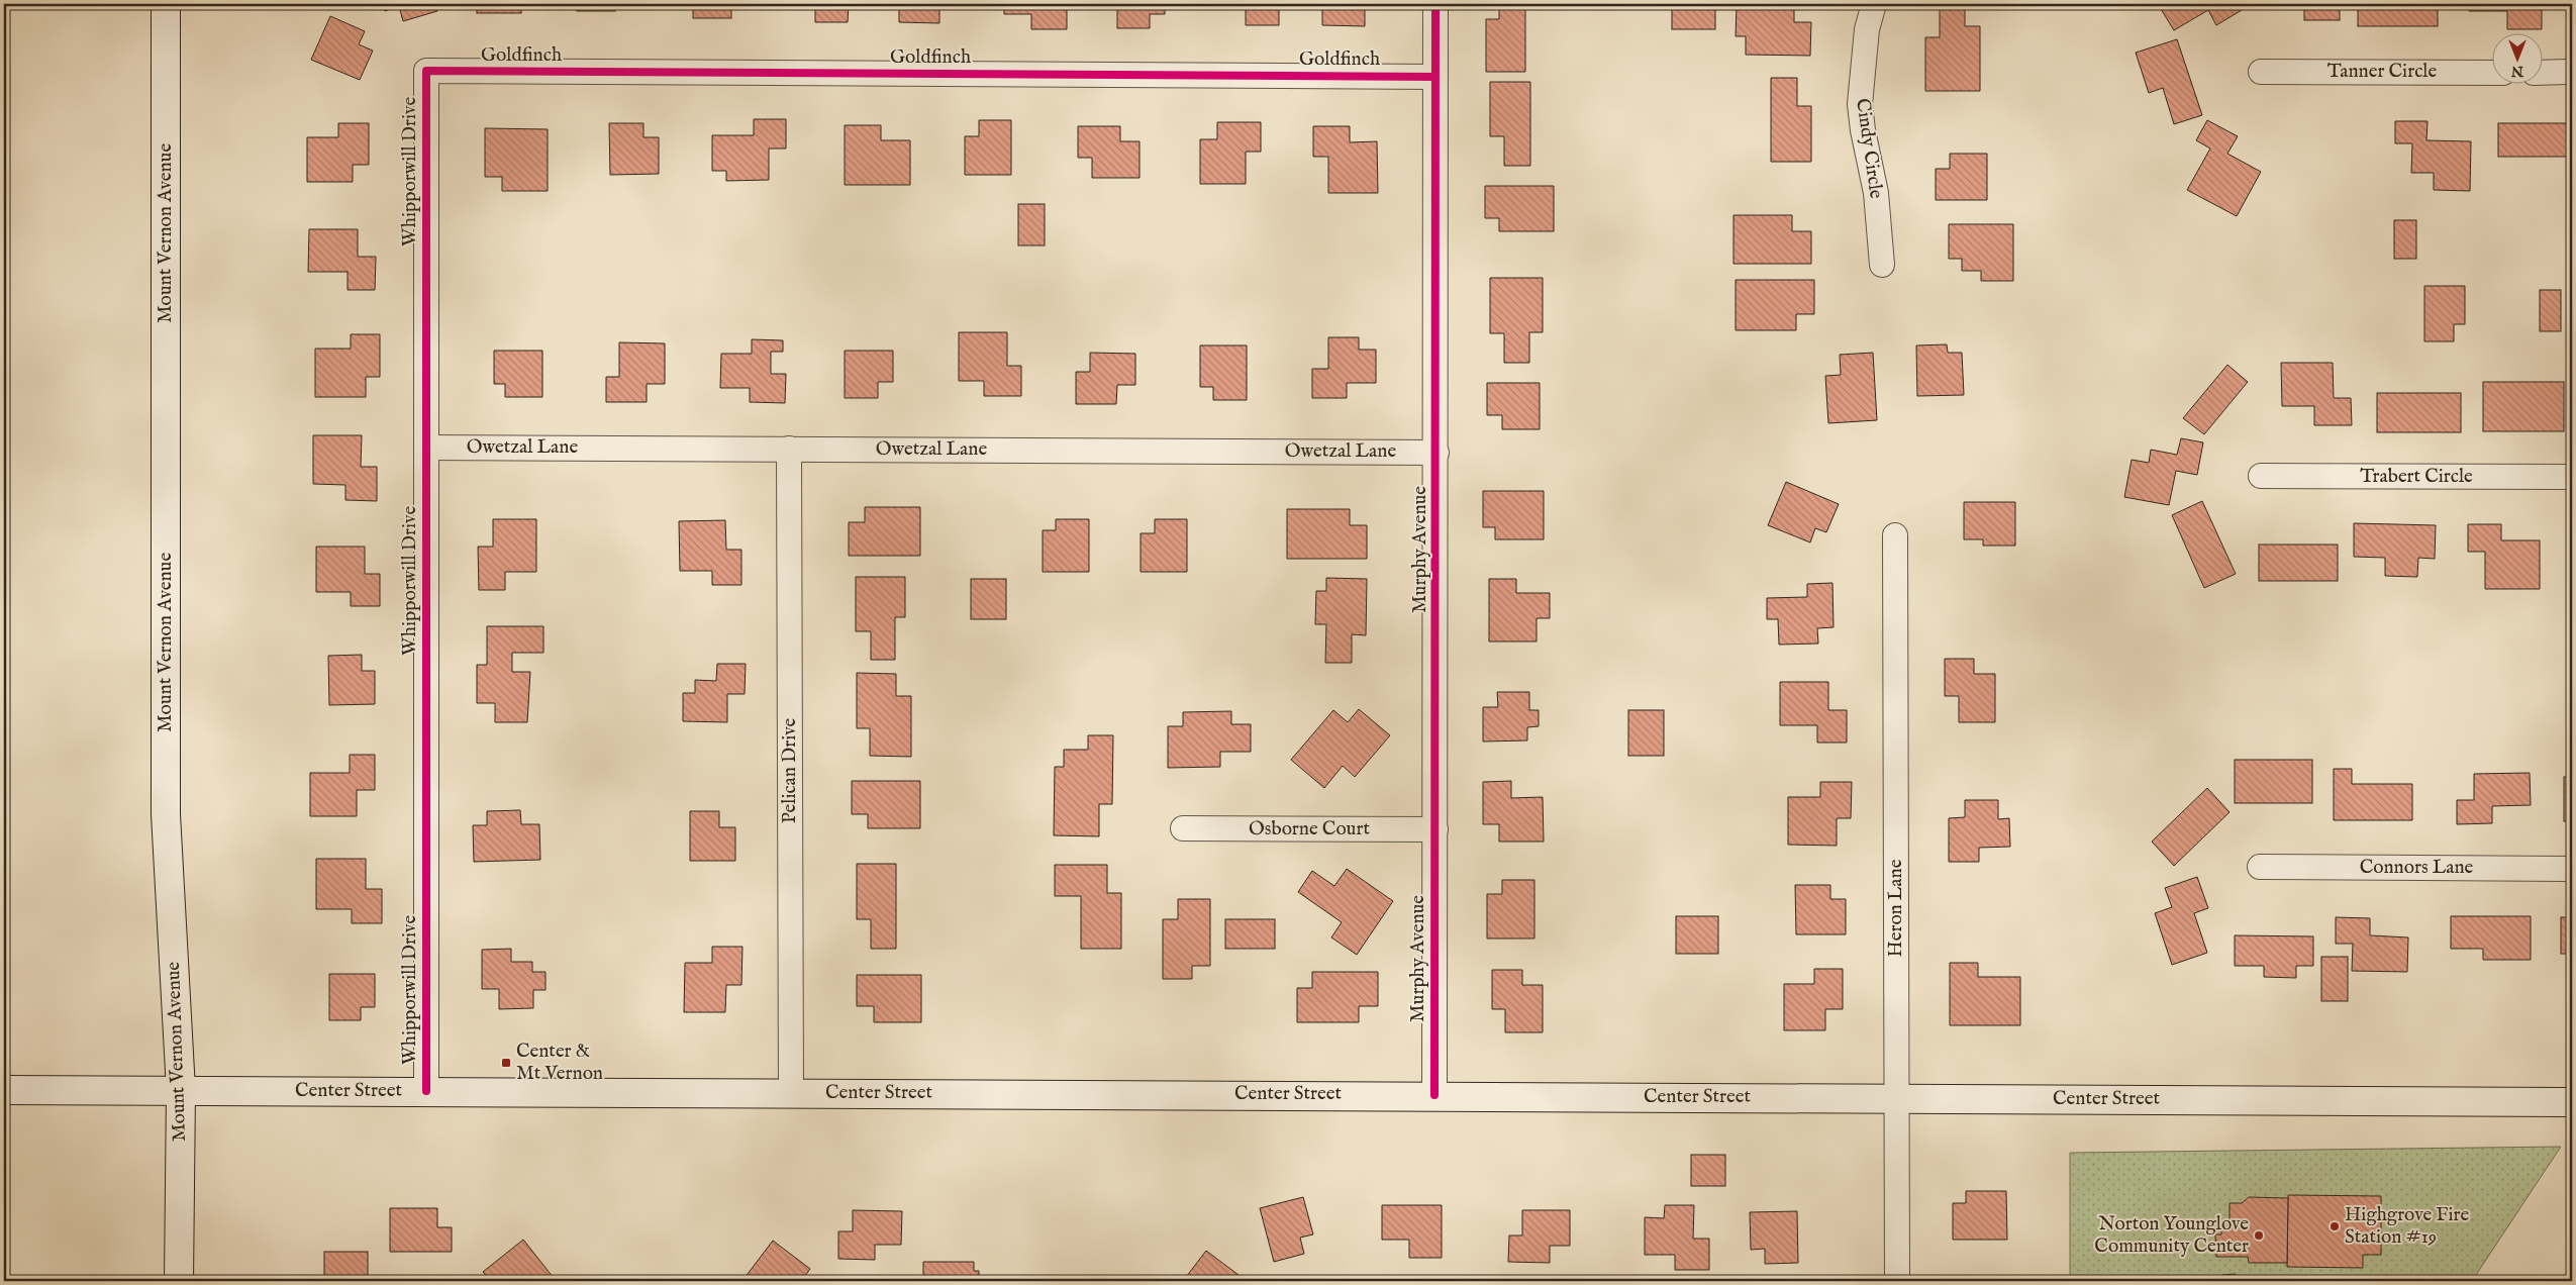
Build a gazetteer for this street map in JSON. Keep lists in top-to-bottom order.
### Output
{
  "streets": {
    "main road": ["Mount Vernon Avenue", "Center Street"],
    "street": [
      "Goldfinch",
      "Tanner Circle",
      "Cindy Circle",
      "Whipporwill Drive",
      "Owetzal Lane",
      "Trabert Circle",
      "Murphy Avenue",
      "Pelican Drive",
      "Osborne Court",
      "Connors Lane",
      "Heron Lane"
    ]
  },
  "crossings": [
    ["Goldfinch", "Whipporwill Drive"],
    ["Goldfinch", "Murphy Avenue"],
    ["Whipporwill Drive", "Owetzal Lane"],
    ["Whipporwill Drive", "Center Street"],
    ["Mount Vernon Avenue", "Center Street"],
    ["Owetzal Lane", "Murphy Avenue"],
    ["Owetzal Lane", "Pelican Drive"],
    ["Murphy Avenue", "Osborne Court"],
    ["Murphy Avenue", "Center Street"],
    ["Pelican Drive", "Center Street"],
    ["Heron Lane", "Center Street"]
  ],
  "places": {
    "transit": ["Center & Mt Vernon"],
    "other": ["Highgrove Fire Station #19", "Norton Younglove Community Center"]
  },
  "north": "bottom"
}
